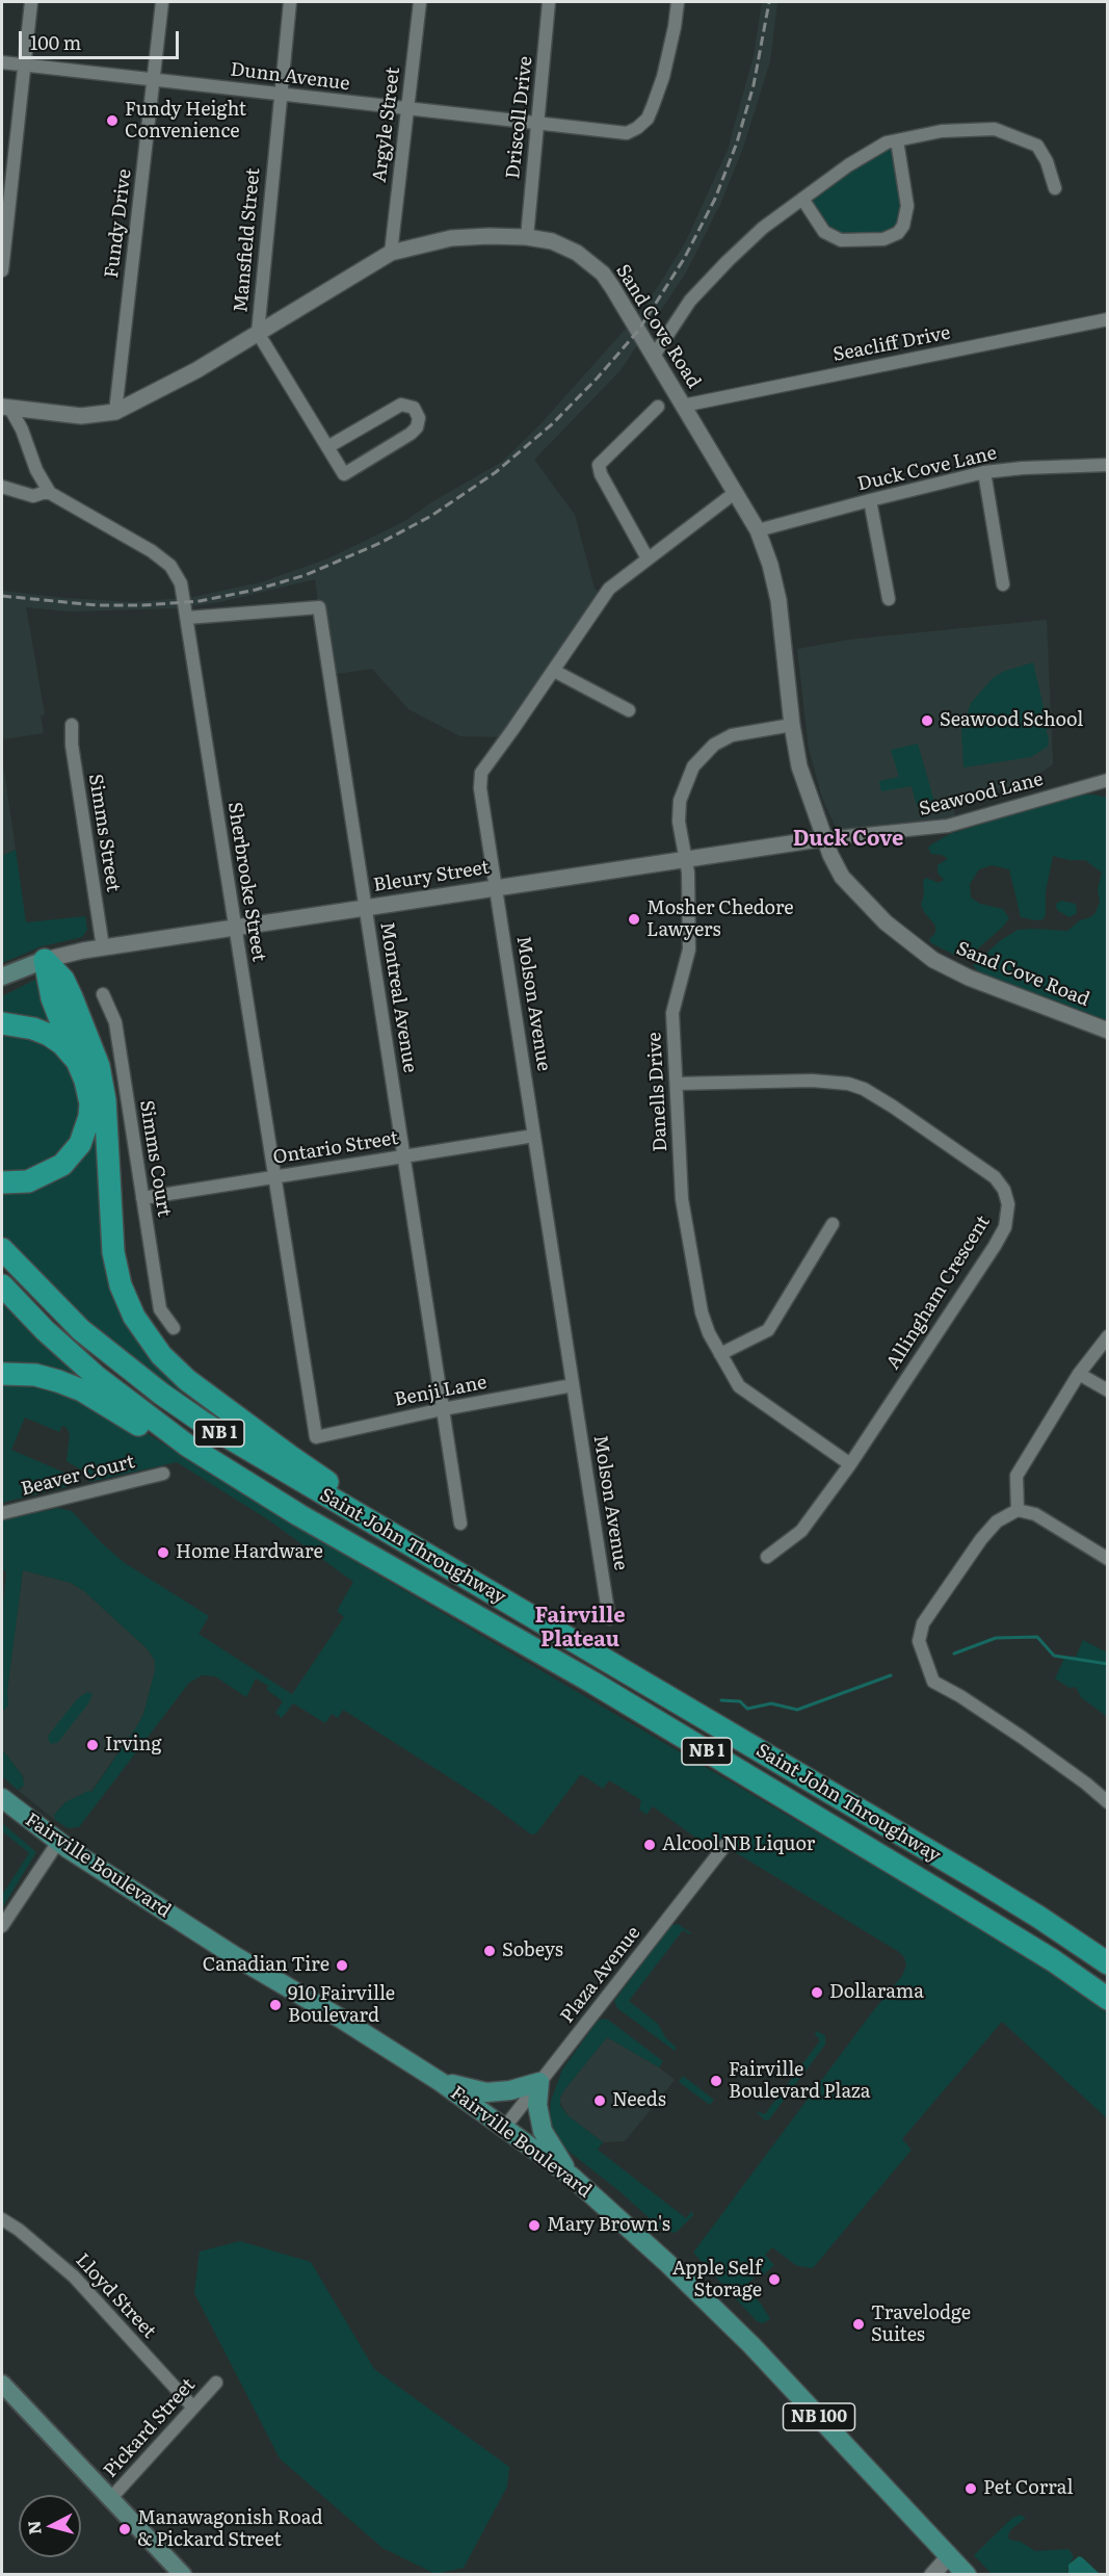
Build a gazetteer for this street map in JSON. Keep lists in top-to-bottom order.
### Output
{
  "streets": {
    "highway": ["NB 1", "Saint John Throughway"],
    "main road": ["Fairville Boulevard", "NB 100"],
    "street": [
      "Dunn Avenue",
      "Driscoll Drive",
      "Argyle Street",
      "Fundy Drive",
      "Mansfield Street",
      "Sand Cove Road",
      "Seacliff Drive",
      "Duck Cove Lane",
      "Seawood Lane",
      "Simms Street",
      "Bleury Street",
      "Sherbrooke Street",
      "Montreal Avenue",
      "Molson Avenue",
      "Danells Drive",
      "Ontario Street",
      "Simms Court",
      "Allingham Crescent",
      "Benji Lane",
      "Beaver Court",
      "Plaza Avenue",
      "Lloyd Street",
      "Pickard Street"
    ]
  },
  "crossings": [
    ["Dunn Avenue", "Driscoll Drive"],
    ["Dunn Avenue", "Argyle Street"],
    ["Dunn Avenue", "Fundy Drive"],
    ["Dunn Avenue", "Mansfield Street"],
    ["Driscoll Drive", "Sand Cove Road"],
    ["Argyle Street", "Sand Cove Road"],
    ["Fundy Drive", "Sand Cove Road"],
    ["Mansfield Street", "Sand Cove Road"],
    ["Sand Cove Road", "Seacliff Drive"],
    ["Sand Cove Road", "Duck Cove Lane"],
    ["Sand Cove Road", "Seawood Lane"],
    ["Sand Cove Road", "Bleury Street"],
    ["Sand Cove Road", "Molson Avenue"],
    ["Sand Cove Road", "Danells Drive"],
    ["Seawood Lane", "Bleury Street"],
    ["Simms Street", "Bleury Street"],
    ["Bleury Street", "Sherbrooke Street"],
    ["Bleury Street", "Montreal Avenue"],
    ["Bleury Street", "Molson Avenue"],
    ["Bleury Street", "Danells Drive"],
    ["Sherbrooke Street", "Montreal Avenue"],
    ["Sherbrooke Street", "Ontario Street"],
    ["Sherbrooke Street", "Benji Lane"],
    ["Montreal Avenue", "Ontario Street"],
    ["Montreal Avenue", "Benji Lane"],
    ["Molson Avenue", "Ontario Street"],
    ["Molson Avenue", "Benji Lane"],
    ["Danells Drive", "Allingham Crescent"],
    ["Ontario Street", "Simms Court"],
    ["Fairville Boulevard", "Plaza Avenue"],
    ["Lloyd Street", "Pickard Street"]
  ],
  "districts": ["Duck Cove", "Fairville Plateau"],
  "places": [
    "Fundy Height Convenience",
    "Seawood School",
    "Mosher Chedore Lawyers",
    "Home Hardware",
    "Irving",
    "Alcool NB Liquor",
    "Sobeys",
    "Canadian Tire",
    "Dollarama",
    "910 Fairville Boulevard",
    "Fairville Boulevard Plaza",
    "Needs",
    "Mary Brown's",
    "Apple Self Storage",
    "Travelodge Suites",
    "Pet Corral",
    "Manawagonish Road & Pickard Street"
  ],
  "scale_bar": "100 m",
  "north": "left"
}
